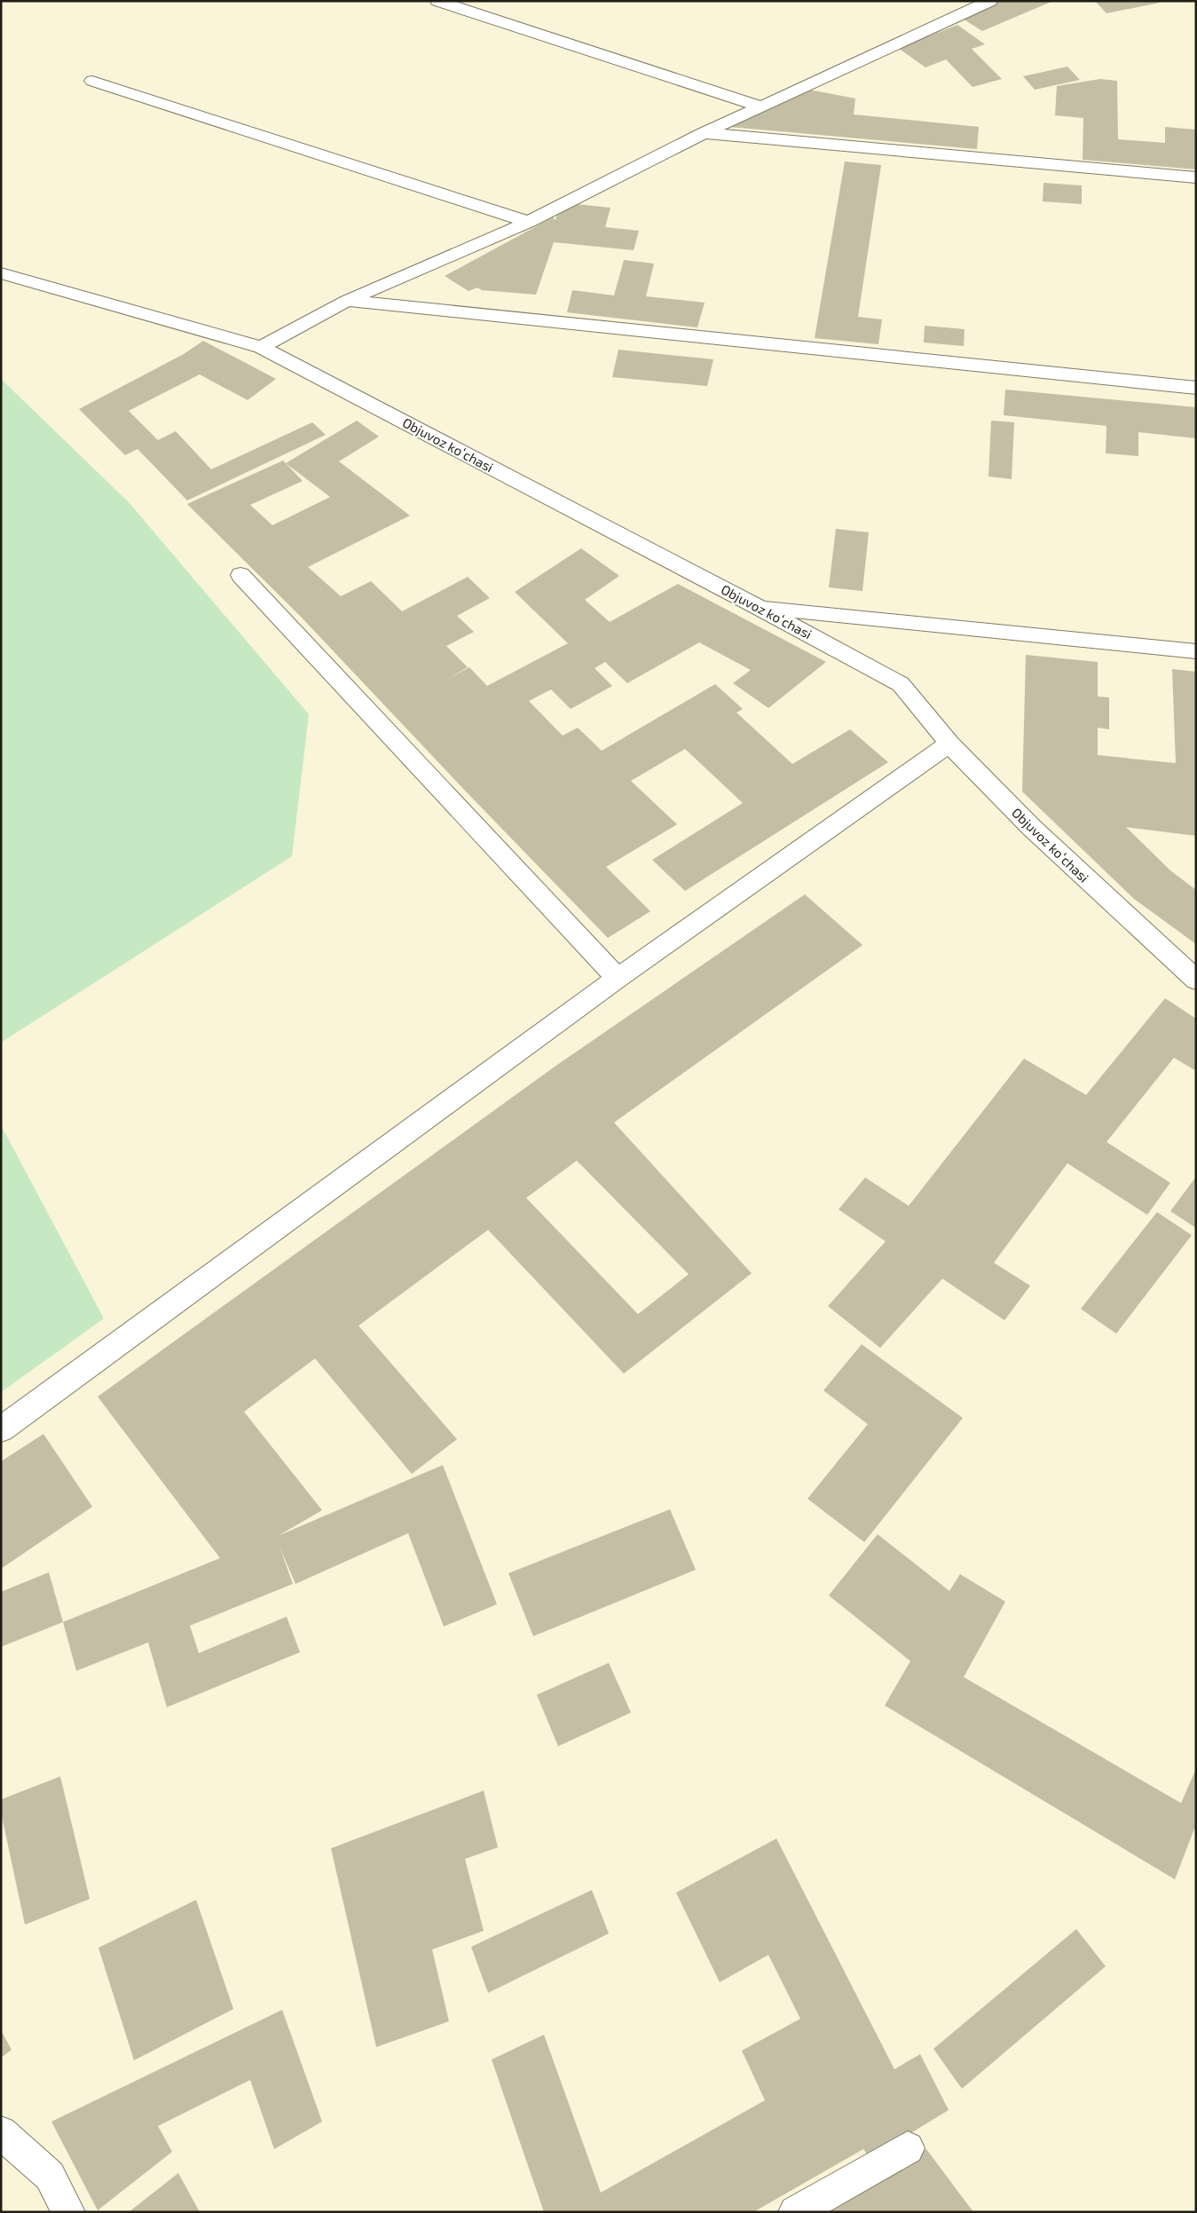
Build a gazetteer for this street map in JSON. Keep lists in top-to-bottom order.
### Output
{
  "streets": {
    "street": ["Objuvoz koʻchasi"]
  }
}
